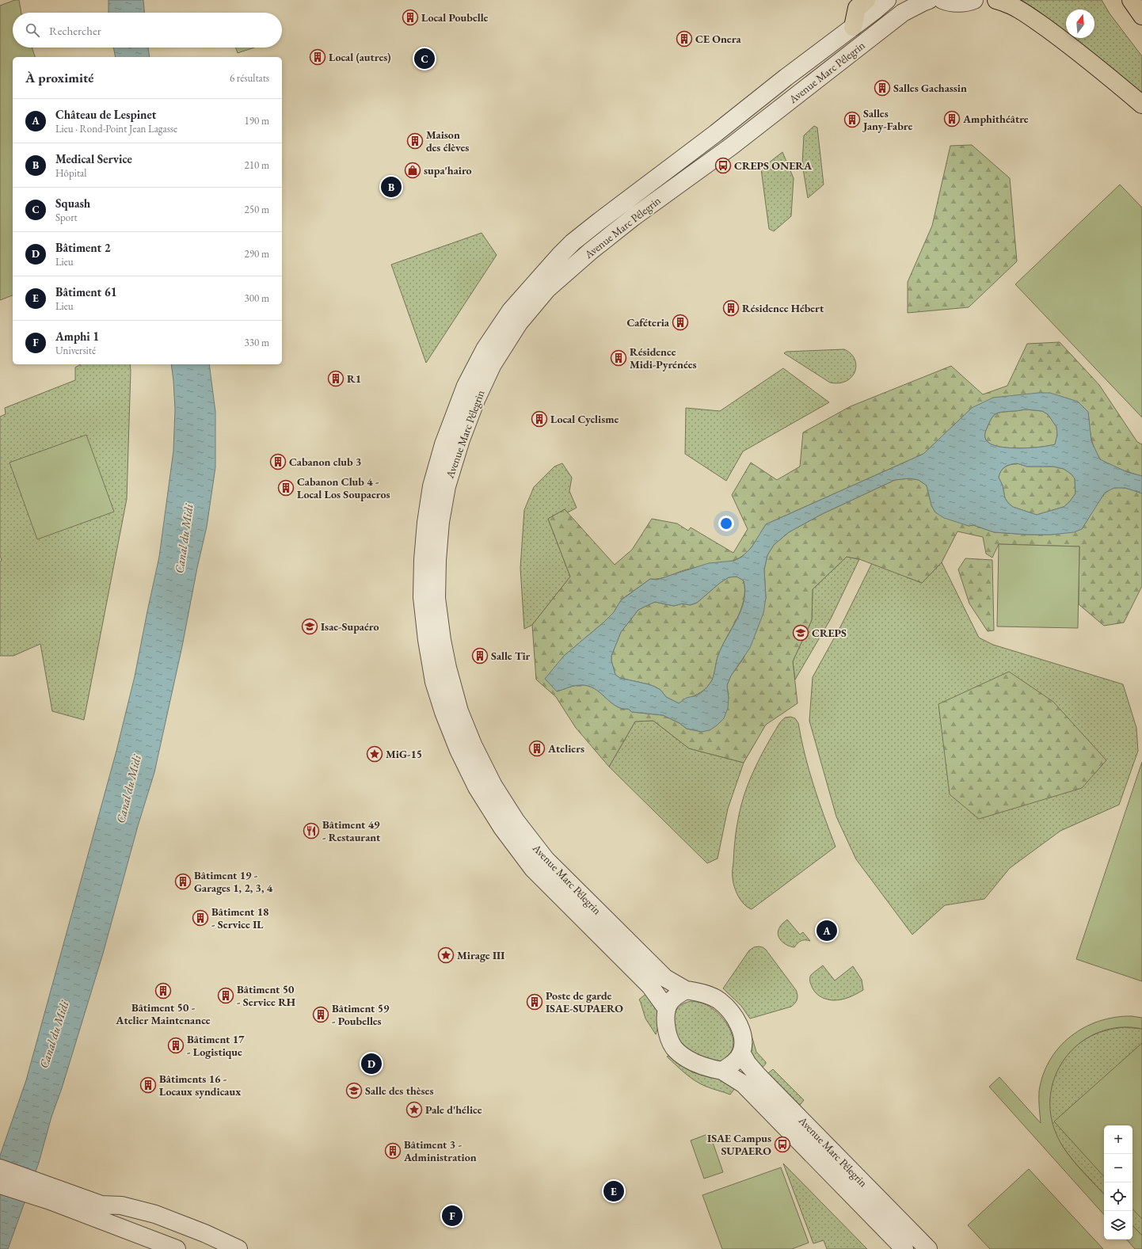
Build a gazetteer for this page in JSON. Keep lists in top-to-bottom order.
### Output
{
  "streets": {
    "street": ["Avenue Marc Pélegrin"]
  },
  "water": ["Canal du Midi"],
  "places": {
    "building": [
      "Local Poubelle",
      "CE Onera",
      "Local (autres)",
      "Salles Gachassin",
      "Amphithéâtre",
      "Salles Jany-Fabre",
      "Maison des élèves",
      "Résidence Hébert",
      "Caféteria",
      "Résidence Midi-Pyrénées",
      "R1",
      "Local Cyclisme",
      "Cabanon club 3",
      "Cabanon Club 4 - Local Los Soupaeros",
      "Salle Tir",
      "Ateliers",
      "Bâtiment 19 - Garages 1, 2, 3, 4",
      "Bâtiment 18 - Service IL",
      "Bâtiment 50 - Atelier Maintenance",
      "Bâtiment 50 - Service RH",
      "Poste de garde ISAE-SUPAERO",
      "Bâtiment 59 - Poubelles",
      "Bâtiment 17 - Logistique",
      "Bâtiments 16 - Locaux syndicaux",
      "Bâtiment 3 - Administration"
    ],
    "bus stop": ["CREPS ONERA", "ISAE Campus SUPAERO"],
    "shop": ["supa'hairo"],
    "school or university": ["Isae-Supaéro", "CREPS", "Salle des thèses"],
    "place": ["MiG-15", "Mirage III", "Pale d'hélice"],
    "restaurant": ["Bâtiment 49 - Restaurant"]
  },
  "north": "top",
  "page": {
    "search": "Rechercher",
    "pins": [
      "C",
      "B",
      "A",
      "D",
      "E",
      "F"
    ],
    "heading": ["À proximité", "6 résultats"],
    "list": [
      {
        "mark": "A",
        "name": "Château de Lespinet",
        "note": "Lieu · Rond-Point Jean Lagasse",
        "value": "190 m"
      },
      {
        "mark": "B",
        "name": "Medical Service",
        "note": "Hôpital",
        "value": "210 m"
      },
      {
        "mark": "C",
        "name": "Squash",
        "note": "Sport",
        "value": "250 m"
      },
      {
        "mark": "D",
        "name": "Bâtiment 2",
        "note": "Lieu",
        "value": "290 m"
      },
      {
        "mark": "E",
        "name": "Bâtiment 61",
        "note": "Lieu",
        "value": "300 m"
      },
      {
        "mark": "F",
        "name": "Amphi 1",
        "note": "Université",
        "value": "330 m"
      }
    ],
    "map_buttons": ["+", "−"]
  }
}
